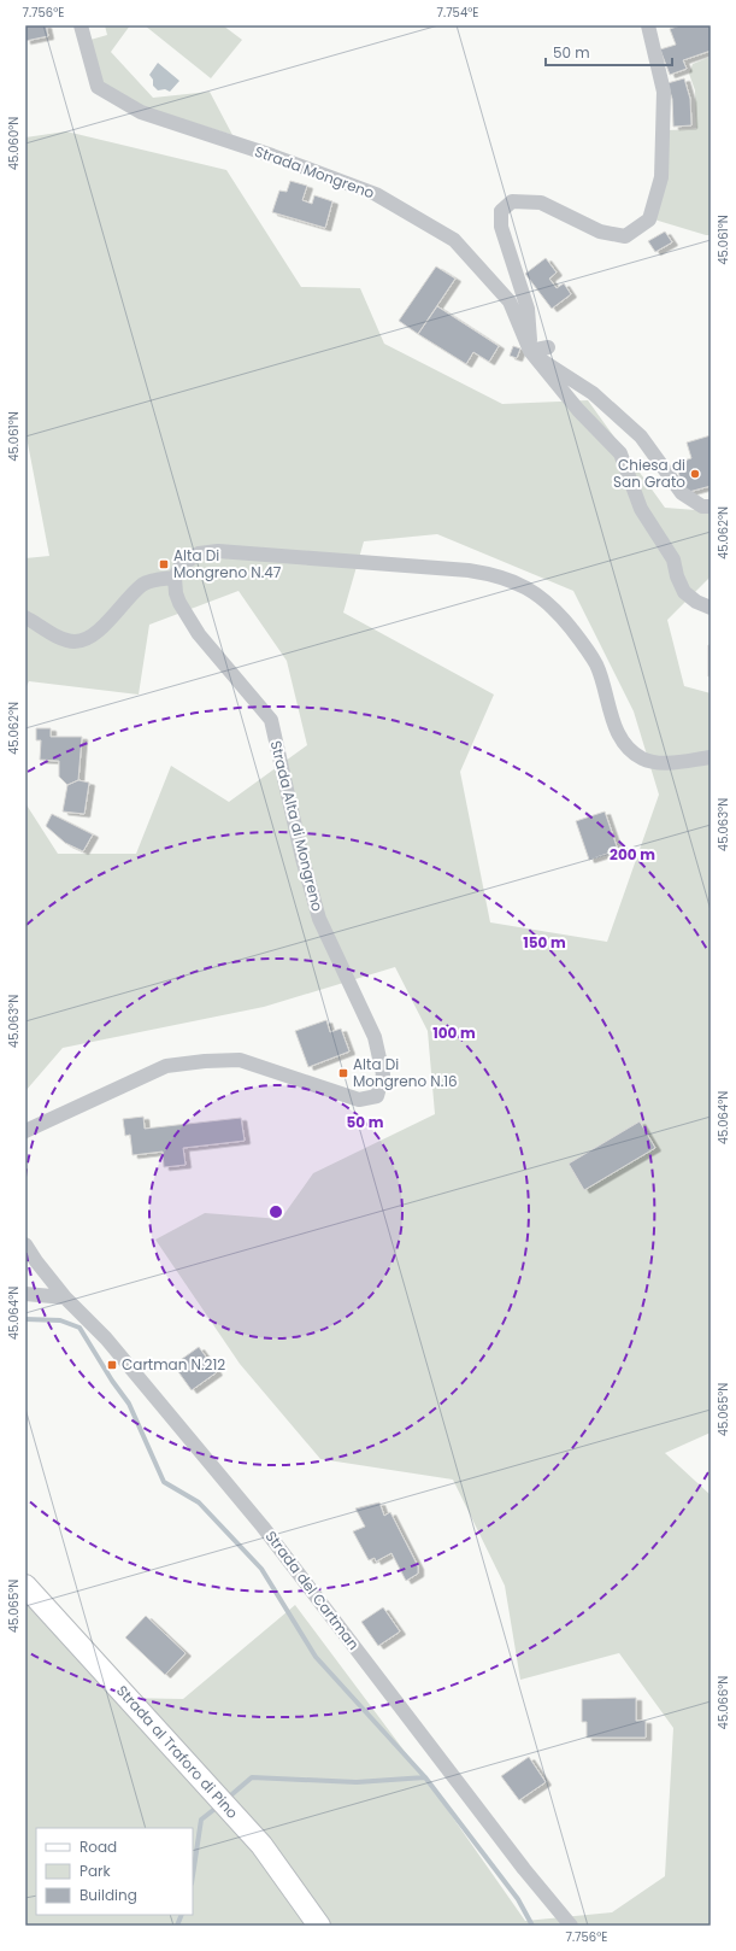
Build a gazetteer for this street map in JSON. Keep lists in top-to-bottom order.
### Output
{
  "streets": {
    "main road": ["Strada al Traforo di Pino"],
    "street": ["Strada Mongreno", "Strada Alta di Mongreno", "Strada del Cartman"]
  },
  "places": {
    "other": ["Chiesa di San Grato"],
    "transit": ["Alta Di Mongreno N.47", "Alta Di Mongreno N.16", "Cartman N.212"]
  },
  "legend": ["Road", "Park", "Building"],
  "scale_bar": "50 m",
  "coordinates": [
    "7.756°E",
    "7.754°E",
    "45.060°N",
    "45.061°N",
    "45.062°N",
    "45.063°N",
    "45.064°N",
    "45.065°N",
    "45.066°N"
  ],
  "rings": [
    "200 m",
    "150 m",
    "100 m",
    "50 m"
  ]
}
